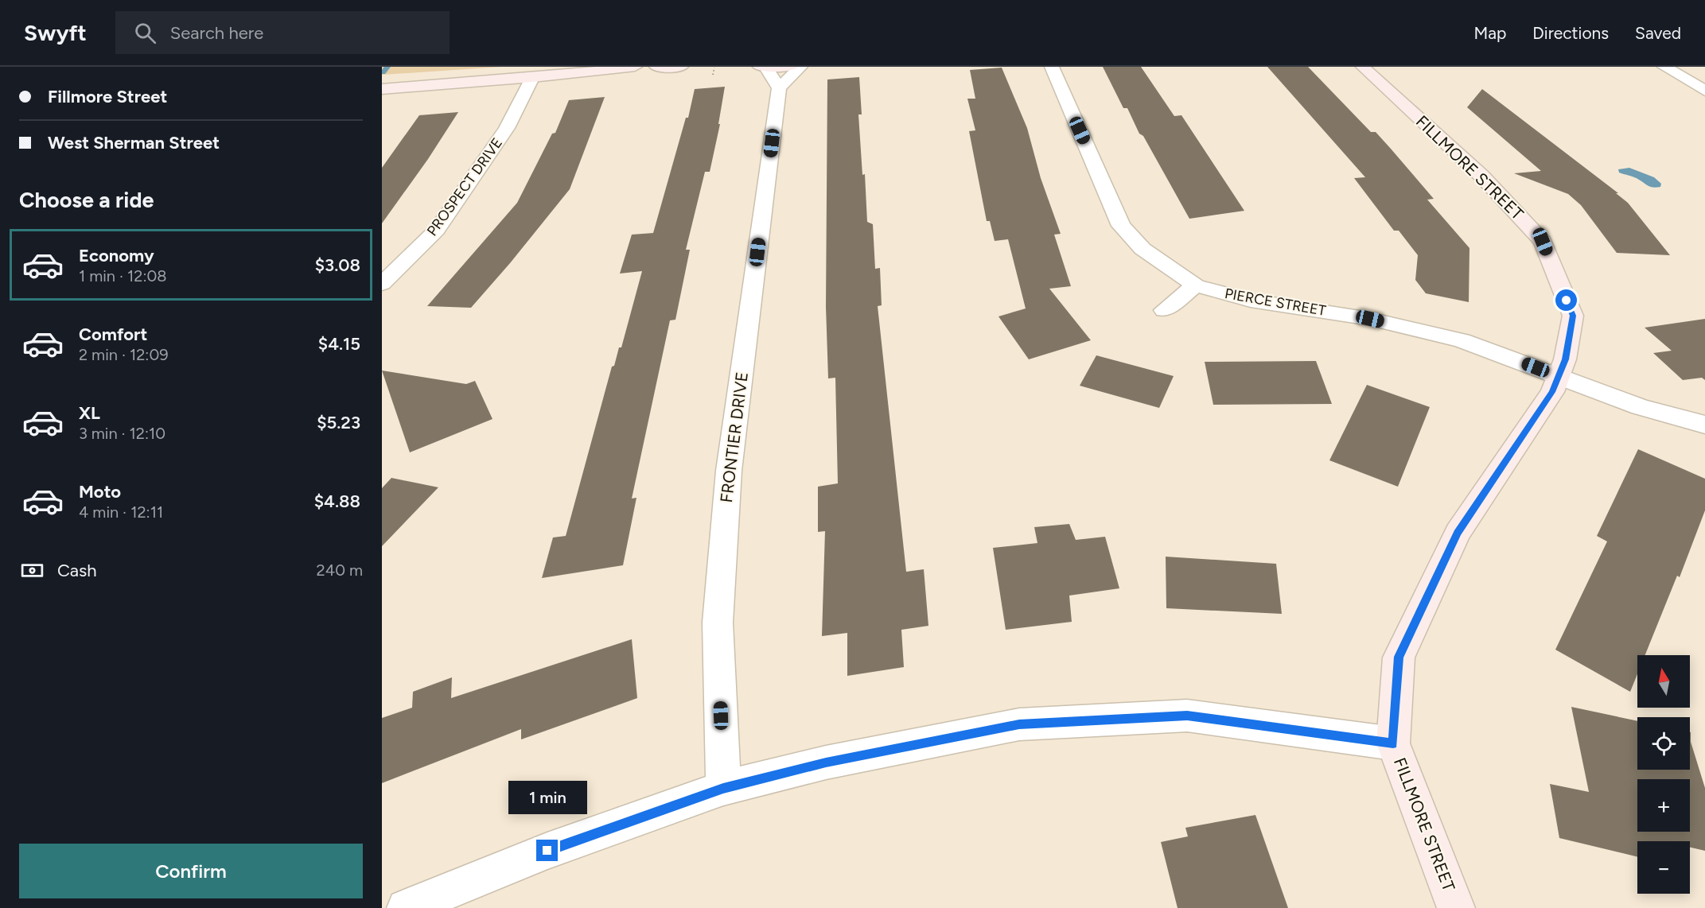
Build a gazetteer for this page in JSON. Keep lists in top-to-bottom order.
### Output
{
  "streets": {
    "street": [
      "FILLMORE STREET",
      "PROSPECT DRIVE",
      "PIERCE STREET",
      "FRONTIER DRIVE"
    ]
  },
  "crossings": [
    ["FILLMORE STREET", "PIERCE STREET"]
  ],
  "north": "top",
  "page": {
    "header": "Swyft",
    "search": "Search here",
    "nav": ["Map", "Directions", "Saved"],
    "banner": ["Fillmore Street", "West Sherman Street"],
    "heading": "Choose a ride",
    "list": [
      {
        "name": "Economy",
        "note": "1 min · 12:08",
        "value": "$3.08"
      },
      {
        "name": "Comfort",
        "note": "2 min · 12:09",
        "value": "$4.15"
      },
      {
        "name": "XL",
        "note": "3 min · 12:10",
        "value": "$5.23"
      },
      {
        "name": "Moto",
        "note": "4 min · 12:11",
        "value": "$4.88"
      }
    ],
    "pay": ["Cash", "240 m"],
    "map_buttons": ["+", "−"],
    "bubble": "1 min",
    "buttons": "Confirm"
  }
}
